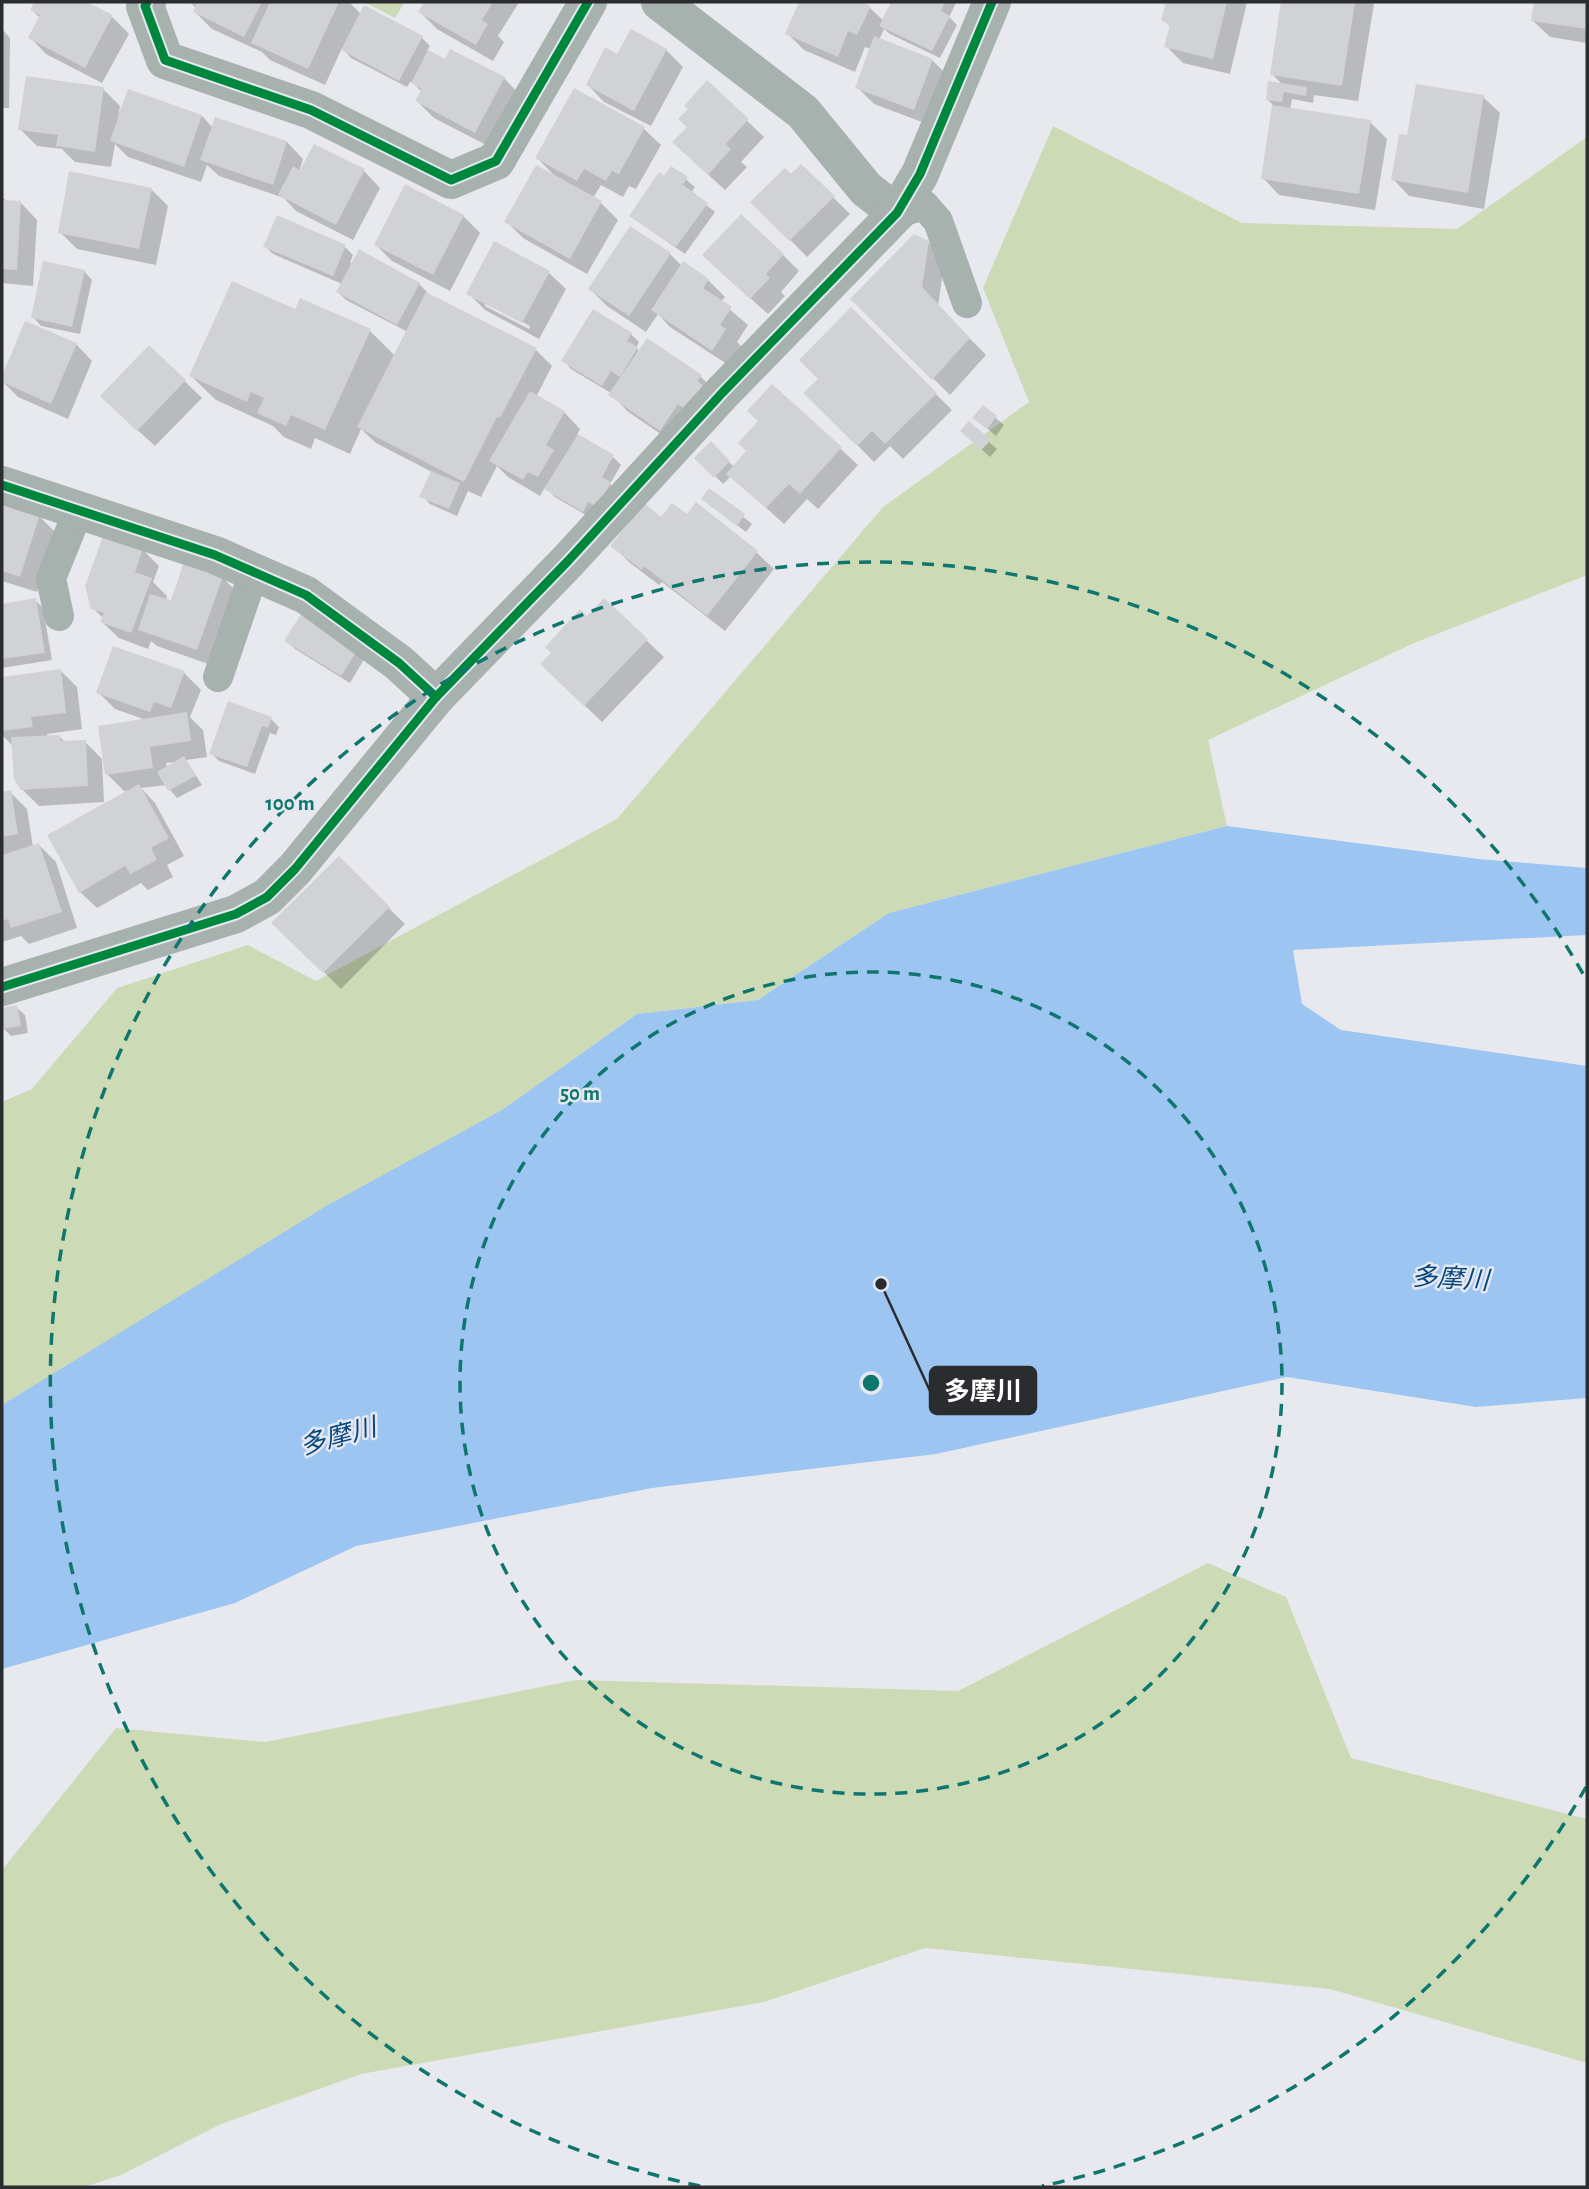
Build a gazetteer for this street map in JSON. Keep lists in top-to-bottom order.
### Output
{
  "water": ["多摩川"],
  "places": ["多摩川"],
  "rings": ["100 m", "50 m"]
}
